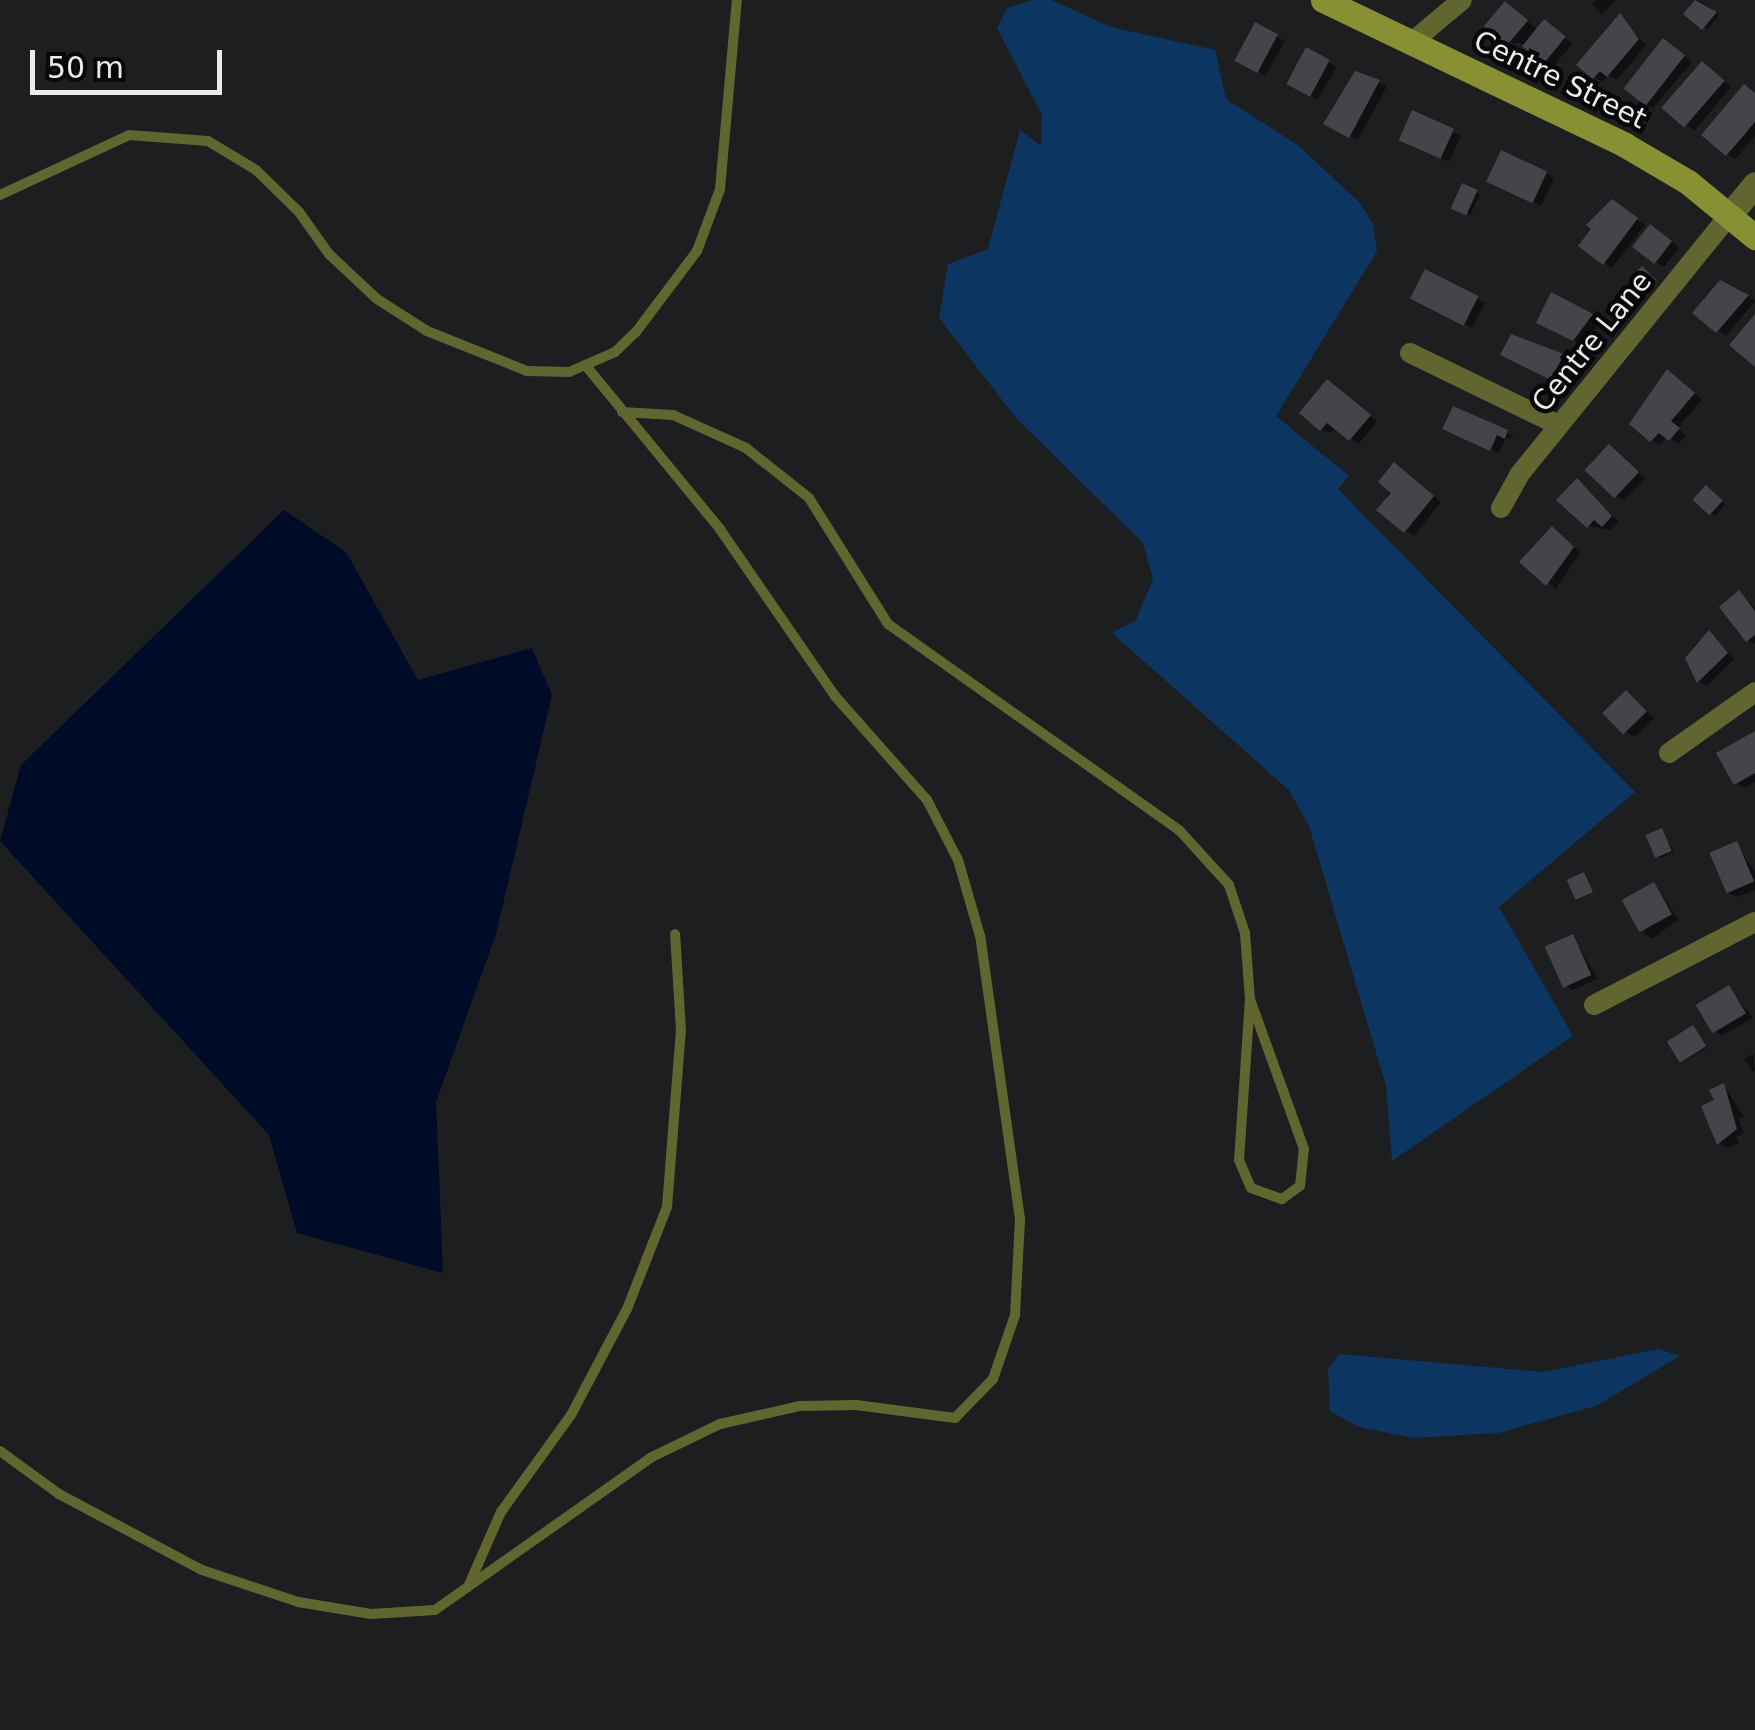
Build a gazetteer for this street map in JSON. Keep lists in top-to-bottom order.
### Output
{
  "streets": {
    "main road": ["Centre Street"],
    "street": ["Centre Lane"]
  },
  "crossings": [
    ["Centre Street", "Centre Lane"]
  ],
  "scale_bar": "50 m"
}
